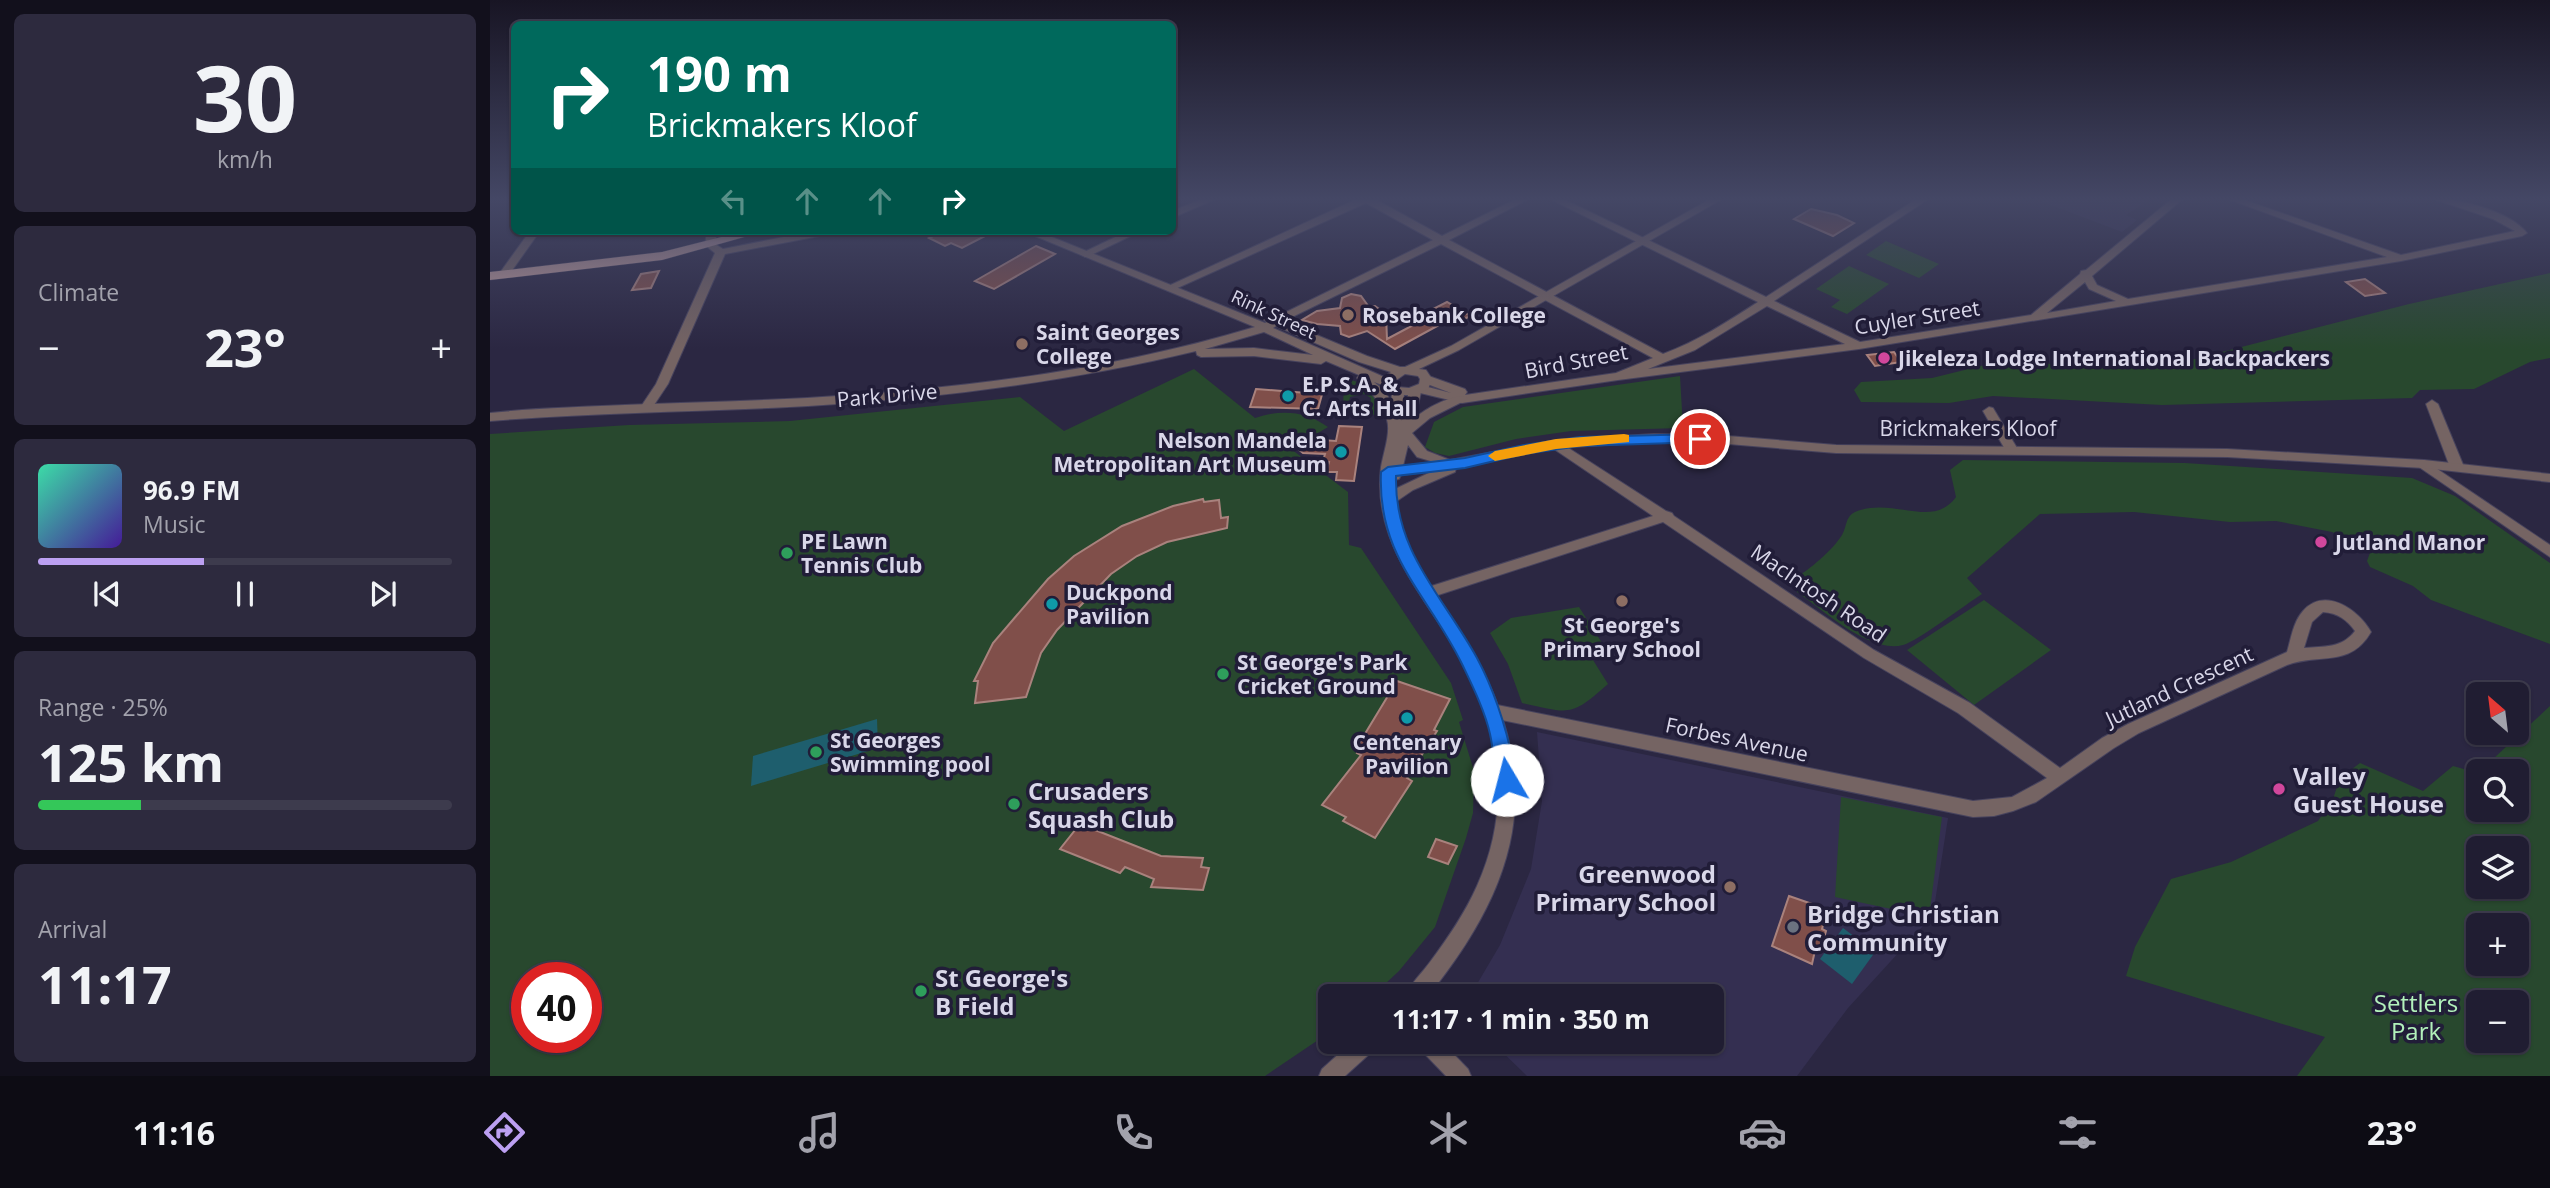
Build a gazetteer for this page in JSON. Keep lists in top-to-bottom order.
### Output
{
  "streets": {
    "street": [
      "Rink Street",
      "Cuyler Street",
      "Bird Street",
      "Park Drive",
      "Brickmakers Kloof",
      "MacIntosh Road",
      "Jutland Crescent",
      "Forbes Avenue"
    ]
  },
  "crossings": [
    ["Rink Street", "Bird Street"],
    ["Rink Street", "Park Drive"],
    ["Cuyler Street", "Bird Street"],
    ["Brickmakers Kloof", "MacIntosh Road"],
    ["MacIntosh Road", "Jutland Crescent"],
    ["Jutland Crescent", "Forbes Avenue"]
  ],
  "parks": ["Settlers Park"],
  "places": [
    "Rosebank College",
    "Saint Georges College",
    "Jikeleza Lodge International Backpackers",
    "E.P.S.A. & C. Arts Hall",
    "Nelson Mandela Metropolitan Art Museum",
    "Jutland Manor",
    "PE Lawn Tennis Club",
    "St George's Primary School",
    "Duckpond Pavilion",
    "St George's Park Cricket Ground",
    "Centenary Pavilion",
    "St Georges Swimming pool",
    "Valley Guest House",
    "Crusaders Squash Club",
    "Greenwood Primary School",
    "Bridge Christian Community",
    "St George's B Field"
  ],
  "north": "top left",
  "page": {
    "tile": [
      ["30", "km/h"],
      "Climate",
      ["Range · 25%", "125 km"],
      ["Arrival", "11:17"]
    ],
    "turn": ["190 m", "Brickmakers Kloof"],
    "heat": ["−", "23°", "+"],
    "song": ["96.9 FM", "Music"],
    "map_buttons": ["+", "−"],
    "limit": "40",
    "trip": "11:17 · 1 min · 350 m",
    "tabs": ["11:16", "23°"]
  }
}
